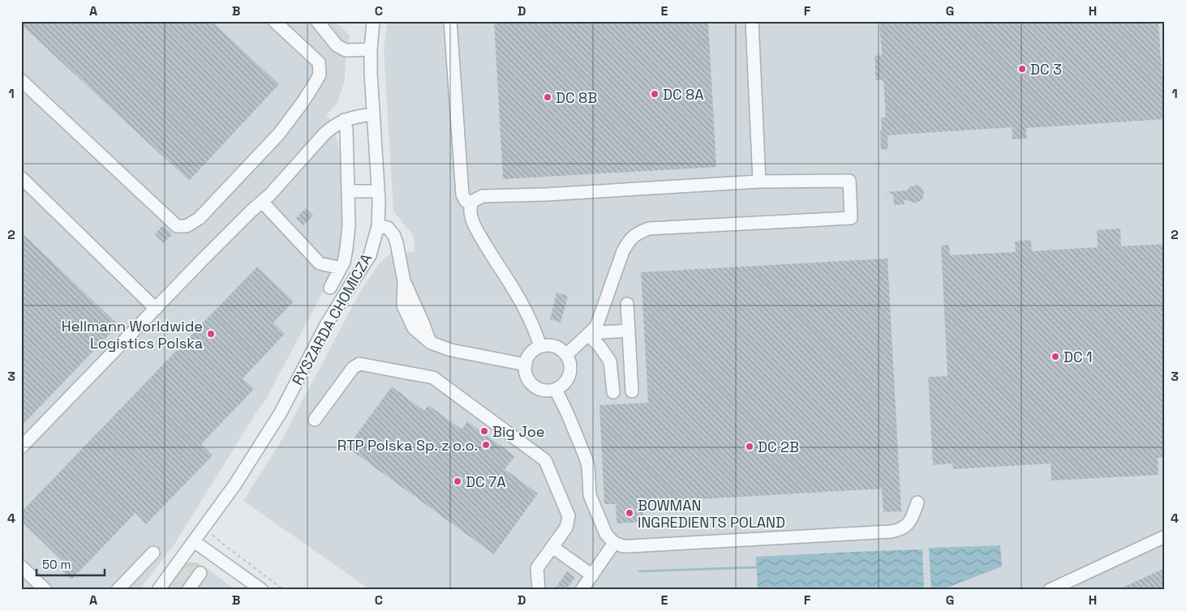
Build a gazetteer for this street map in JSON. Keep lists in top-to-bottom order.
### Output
{
  "streets": {
    "street": ["RYSZARDA CHOMICZA"]
  },
  "places": [
    "DC 3",
    "DC 8A",
    "DC 8B",
    "Hellmann Worldwide Logistics Polska",
    "DC 1",
    "Big Joe",
    "RTP Polska Sp. z o.o.",
    "DC 2B",
    "DC 7A",
    "BOWMAN INGREDIENTS POLAND"
  ],
  "scale_bar": "50 m",
  "grid": {
    "columns": [
      "A",
      "B",
      "C",
      "D",
      "E",
      "F",
      "G",
      "H"
    ],
    "rows": [
      "1",
      "2",
      "3",
      "4"
    ]
  }
}
